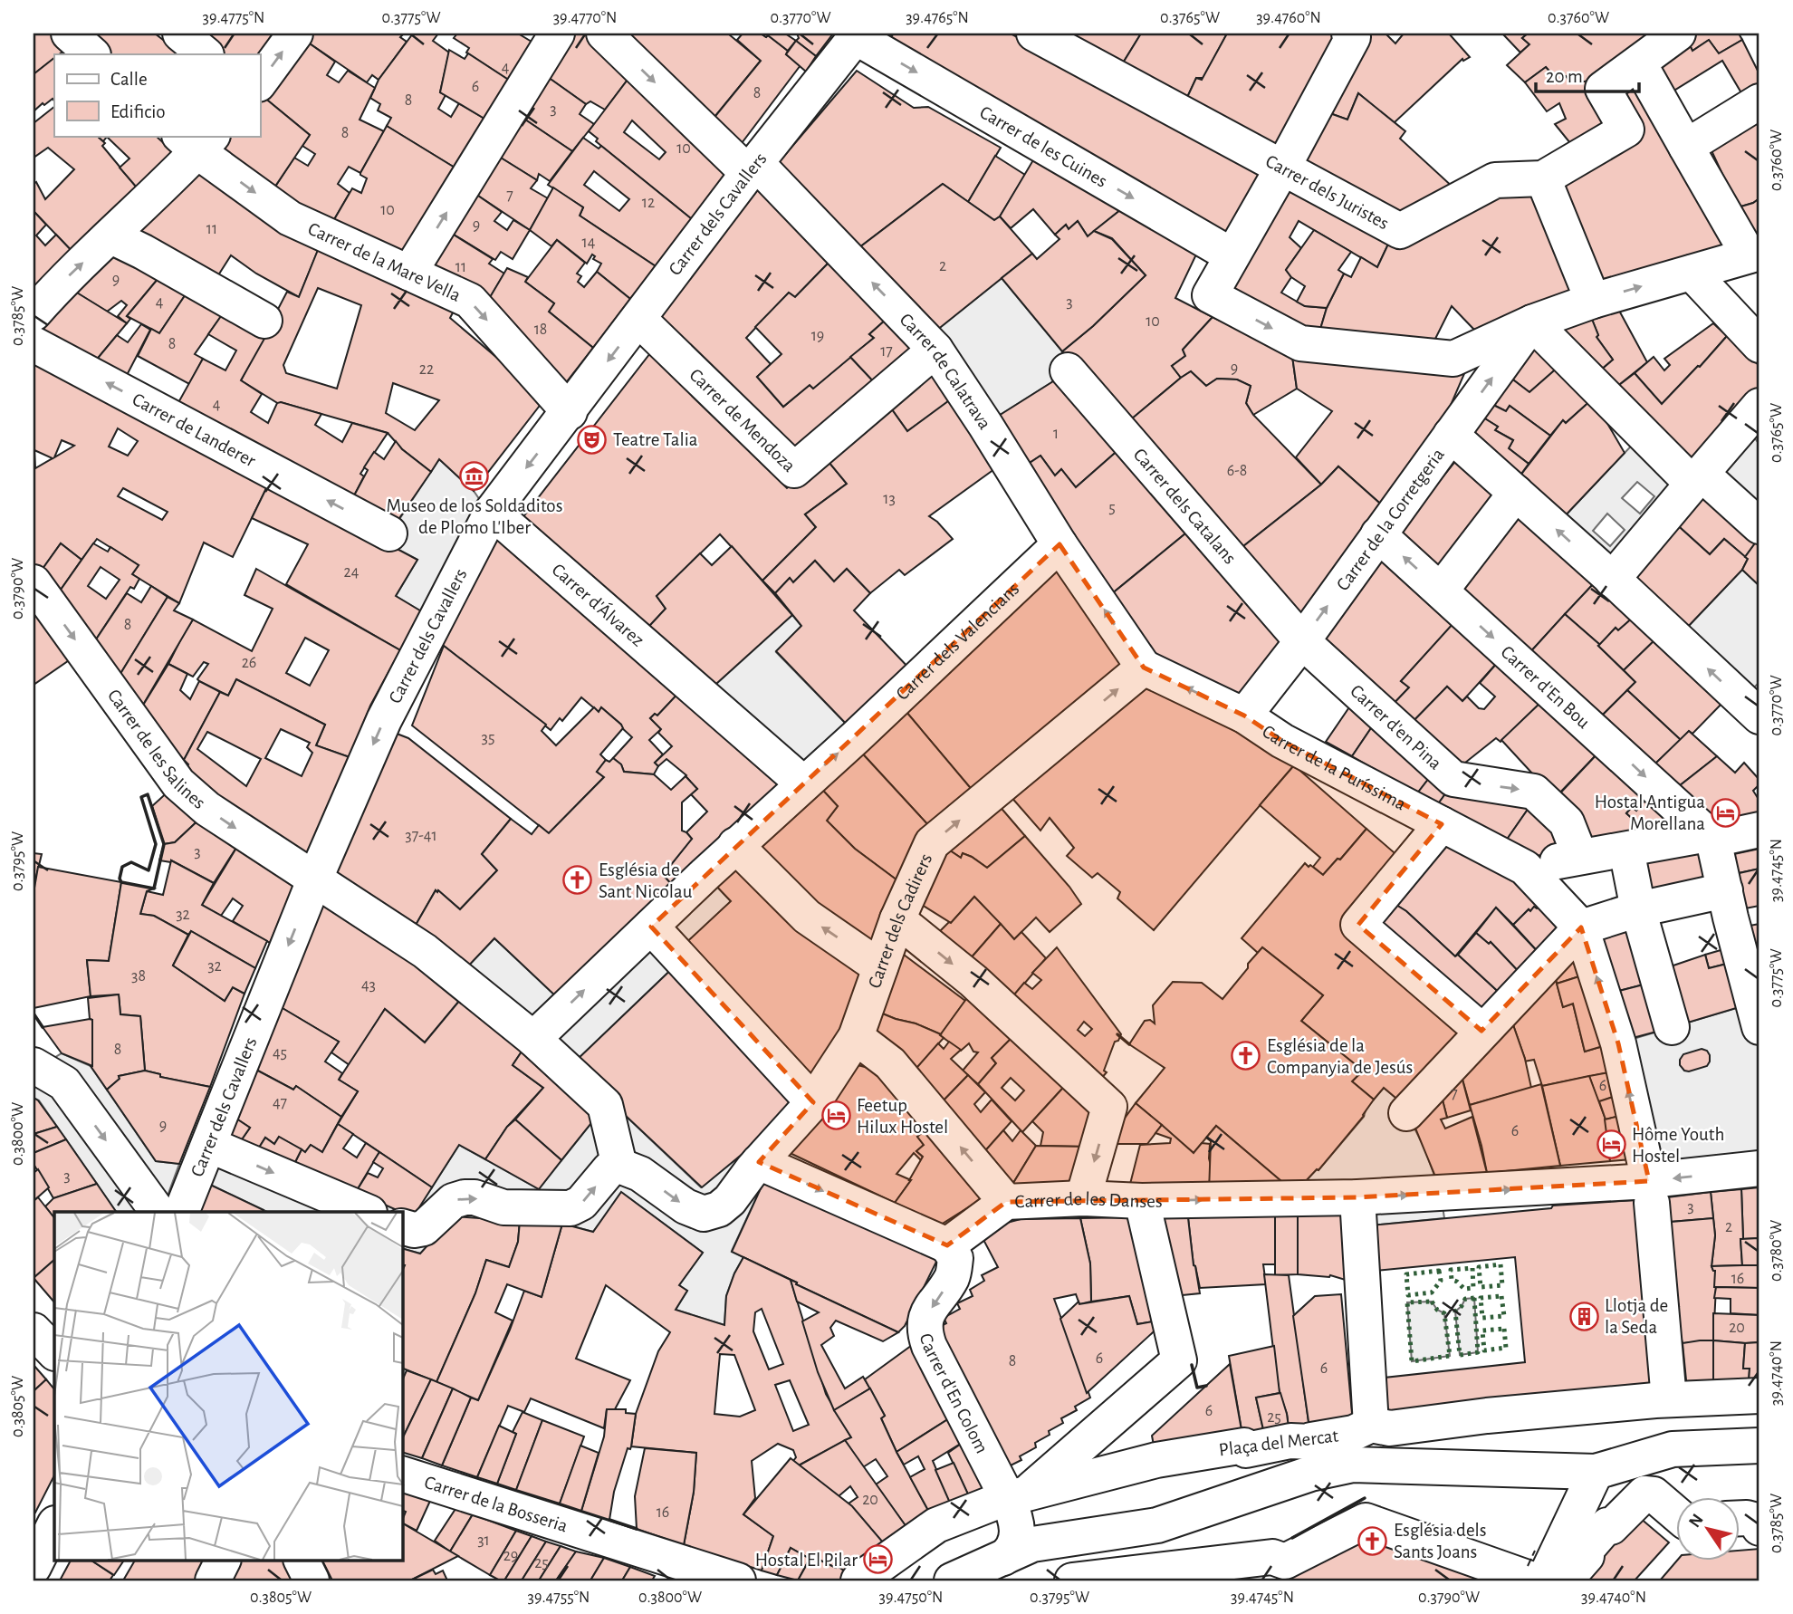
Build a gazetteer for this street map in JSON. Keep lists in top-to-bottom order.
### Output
{
  "streets": {
    "street": [
      "Carrer de les Cuines",
      "Carrer dels Juristes",
      "Carrer dels Cavallers",
      "Carrer de la Mare Vella",
      "Carrer de Calatrava",
      "Carrer de Mendoza",
      "Carrer de Landerer",
      "Carrer dels Catalans",
      "Carrer de la Corretgeria",
      "Carrer d'Álvarez",
      "Carrer dels Valencians",
      "Carrer d'En Bou",
      "Carrer d'en Pina",
      "Carrer de les Salines",
      "Carrer de la Puríssima",
      "Carrer dels Cadirers",
      "Carrer de les Danses",
      "Carrer d'En Colom",
      "Plaça del Mercat",
      "Carrer de la Bosseria"
    ]
  },
  "crossings": [
    ["Carrer de les Cuines", "Carrer dels Cavallers"],
    ["Carrer dels Cavallers", "Carrer de la Mare Vella"],
    ["Carrer dels Cavallers", "Carrer de Calatrava"],
    ["Carrer dels Cavallers", "Carrer de Mendoza"],
    ["Carrer dels Cavallers", "Carrer d'Álvarez"],
    ["Carrer dels Cavallers", "Carrer de les Salines"],
    ["Carrer de Calatrava", "Carrer de Mendoza"],
    ["Carrer de Calatrava", "Carrer dels Valencians"],
    ["Carrer de Calatrava", "Carrer de la Puríssima"],
    ["Carrer de Calatrava", "Carrer dels Cadirers"],
    ["Carrer dels Catalans", "Carrer de la Corretgeria"],
    ["Carrer dels Catalans", "Carrer d'en Pina"],
    ["Carrer de la Corretgeria", "Carrer d'En Bou"],
    ["Carrer de la Corretgeria", "Carrer d'en Pina"],
    ["Carrer de la Corretgeria", "Carrer de la Puríssima"],
    ["Carrer d'Álvarez", "Carrer dels Valencians"],
    ["Carrer dels Valencians", "Carrer de les Salines"],
    ["Carrer de les Salines", "Carrer dels Cadirers"],
    ["Carrer de la Puríssima", "Carrer dels Cadirers"],
    ["Carrer de les Danses", "Carrer d'En Colom"],
    ["Carrer d'En Colom", "Plaça del Mercat"]
  ],
  "one_way": [
    "Carrer de les Cuines",
    "Carrer dels Cavallers",
    "Carrer dels Valencians",
    "Carrer de les Salines",
    "Carrer dels Cadirers",
    "Carrer d'En Colom"
  ],
  "places": {
    "theatre": ["Teatre Talia"],
    "museum": ["Museo de los Soldaditos de Plomo L'Iber"],
    "hotel": [
      "Hostal Antigua Morellana",
      "Feetup Hilux Hostel",
      "Hôme Youth Hostel",
      "Hostal El Pilar"
    ],
    "church": ["Església de Sant Nicolau", "Església de la Companyia de Jesús", "Església dels Sants Joans"],
    "building": ["Llotja de la Seda"]
  },
  "house_numbers": [
    "4",
    "6",
    "8",
    "8",
    "3",
    "8",
    "10",
    "7",
    "12",
    "10",
    "9",
    "11",
    "14",
    "2",
    "11",
    "9",
    "4",
    "3",
    "10",
    "18",
    "19",
    "8",
    "17",
    "9",
    "22",
    "4",
    "1",
    "6-8",
    "13",
    "5",
    "24",
    "8",
    "26",
    "35",
    "37-41",
    "3",
    "32",
    "32",
    "38",
    "43",
    "8",
    "45",
    "6",
    "7",
    "47",
    "9",
    "6",
    "3",
    "3",
    "2",
    "16",
    "20",
    "6",
    "8",
    "6",
    "6",
    "25",
    "20",
    "16",
    "31",
    "29",
    "25"
  ],
  "legend": ["Calle", "Edificio"],
  "scale_bar": "20 m",
  "north": "top left",
  "coordinates": [
    "39.4775°N",
    "0.3775°W",
    "39.4770°N",
    "0.3770°W",
    "39.4765°N",
    "0.3765°W",
    "39.4760°N",
    "0.3760°W",
    "0.3785°W",
    "0.3790°W",
    "0.3795°W",
    "39.4745°N",
    "0.3800°W",
    "0.3780°W",
    "39.4740°N",
    "0.3805°W",
    "39.4755°N",
    "39.4750°N"
  ]
}
